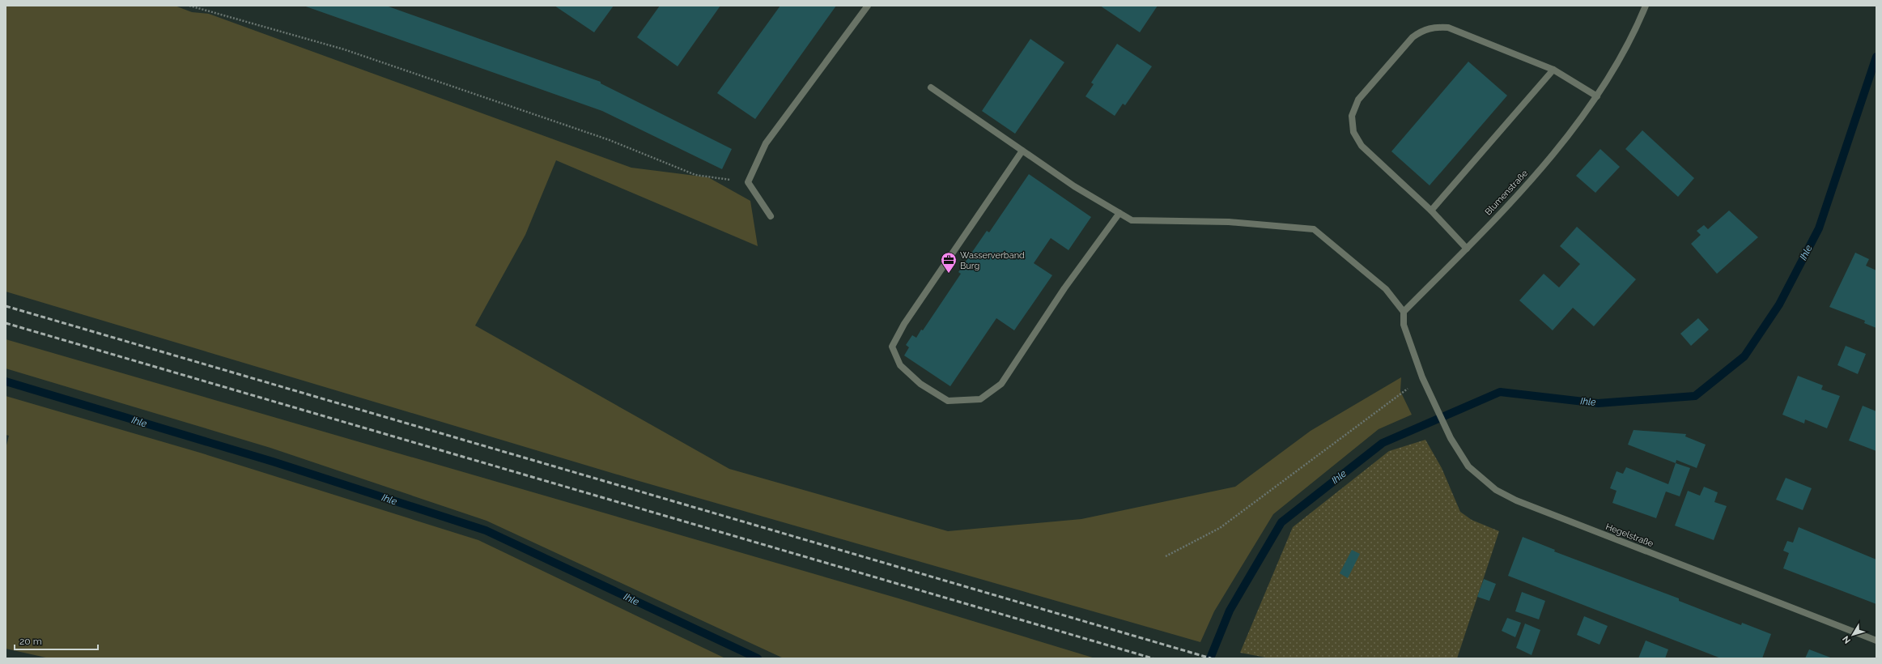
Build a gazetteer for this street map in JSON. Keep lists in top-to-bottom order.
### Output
{
  "streets": {
    "street": ["Blumenstraße", "Hegelstraße"]
  },
  "water": ["Ihle"],
  "places": {
    "office": ["Wasserverband Burg"]
  },
  "scale_bar": "20 m",
  "north": "bottom left"
}
